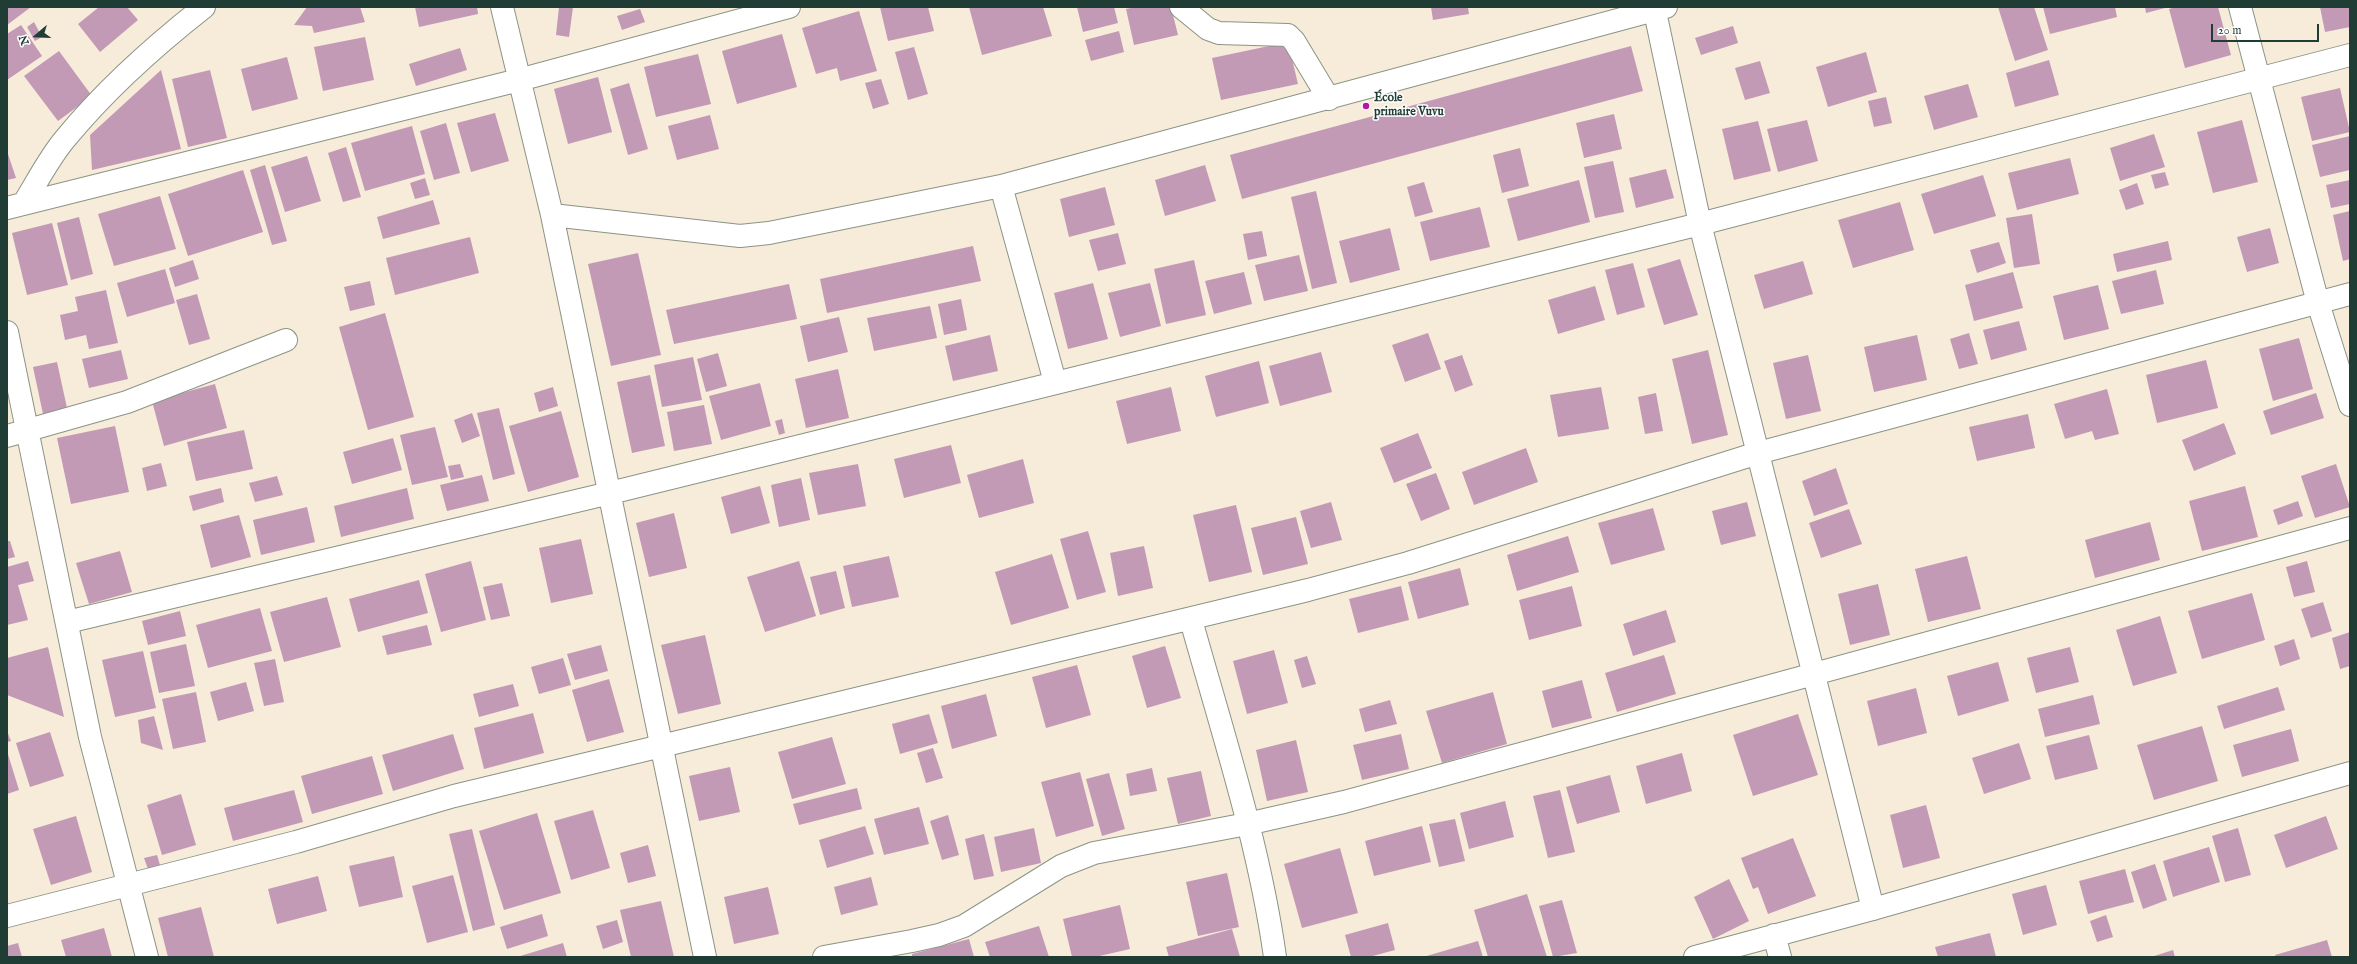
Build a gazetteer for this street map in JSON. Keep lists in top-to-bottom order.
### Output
{
  "places": ["École primaire Vuvu"],
  "scale_bar": "20 m",
  "north": "left"
}
